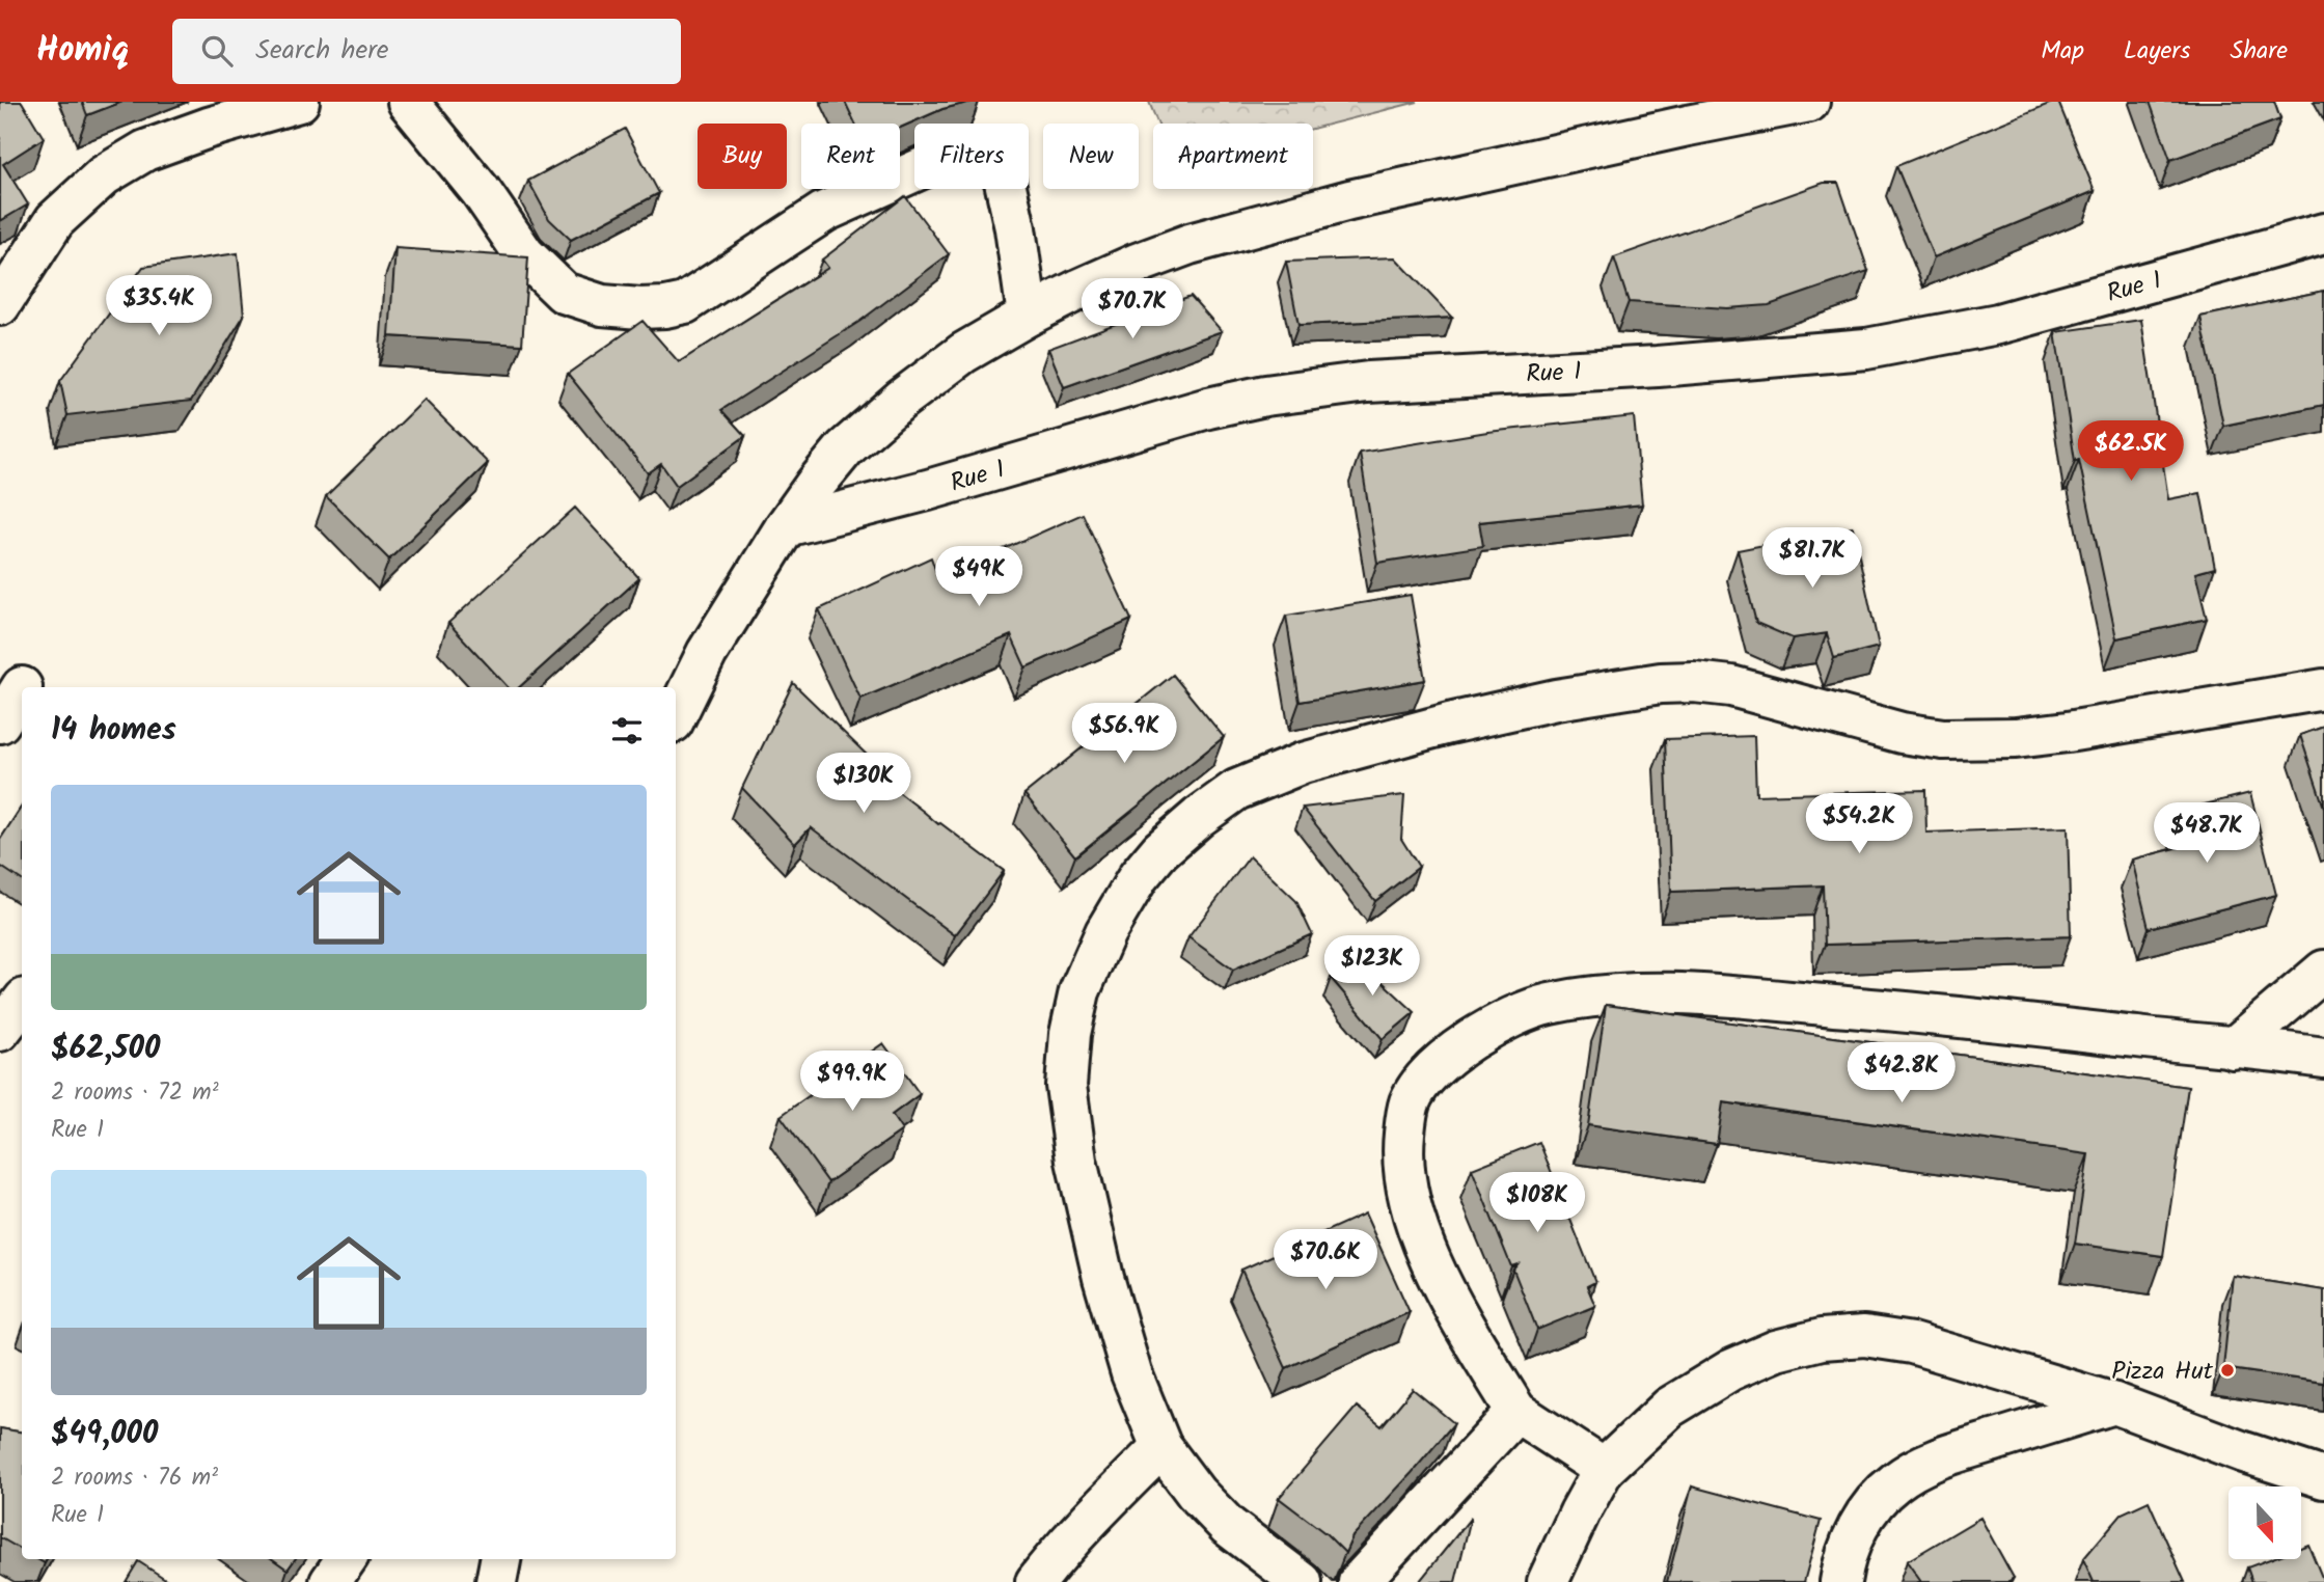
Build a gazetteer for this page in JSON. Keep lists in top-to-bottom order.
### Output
{
  "streets": {
    "main road": ["Rue 1"]
  },
  "places": ["Pizza Hut"],
  "north": "bottom",
  "page": {
    "header": "Homiq",
    "search": "Search here",
    "nav": ["Map", "Layers", "Share"],
    "chip": [
      "Buy",
      "Rent",
      "Filters",
      "New",
      "Apartment"
    ],
    "price": [
      "$35.4K",
      "$70.7K",
      "$62.5K",
      "$81.7K",
      "$49K",
      "$56.9K",
      "$130K",
      "$54.2K",
      "$48.7K",
      "$123K",
      "$42.8K",
      "$99.9K",
      "$108K",
      "$70.6K"
    ],
    "heading": "14 homes",
    "list": [
      {
        "name": "$62,500",
        "note": "2 rooms · 72 m² · Rue 1"
      },
      {
        "name": "$49,000",
        "note": "2 rooms · 76 m² · Rue 1"
      }
    ]
  }
}
